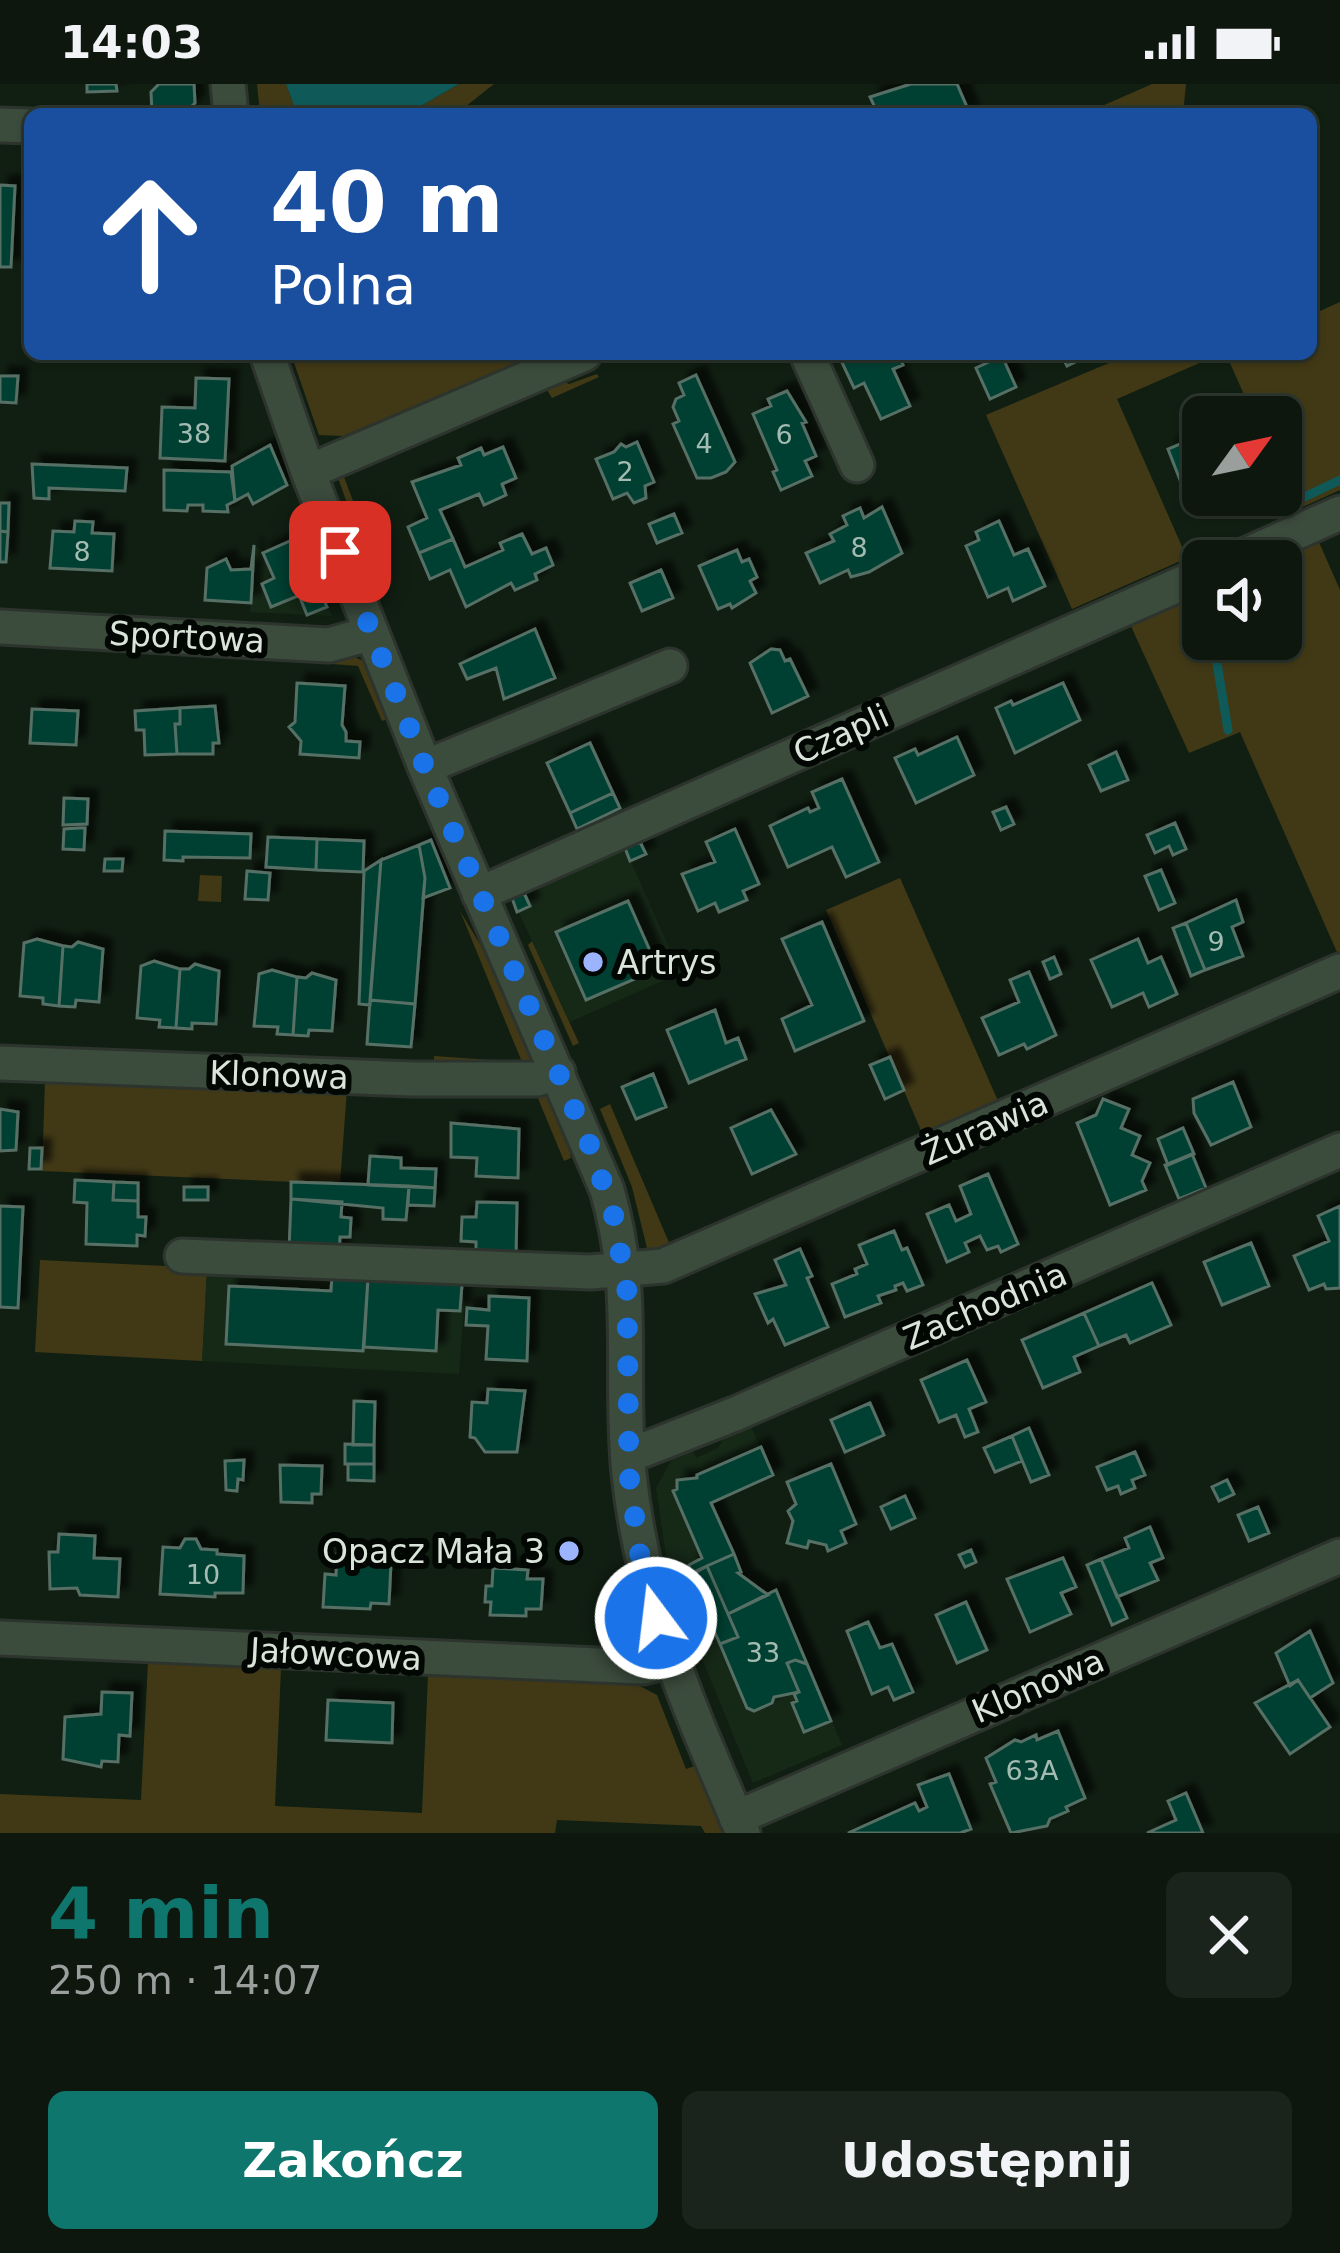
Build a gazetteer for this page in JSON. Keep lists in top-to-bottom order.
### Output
{
  "streets": {
    "street": [
      "Sportowa",
      "Czapli",
      "Klonowa",
      "Żurawia",
      "Zachodnia",
      "Jałowcowa"
    ]
  },
  "places": ["Artrys", "Opacz Mała 3"],
  "house_numbers": [
    "38",
    "6",
    "4",
    "2",
    "8",
    "8",
    "9",
    "10",
    "33",
    "63A"
  ],
  "north": "top right",
  "page": {
    "status": "14:03",
    "turn": ["40 m", "Polna"],
    "heading": ["4 min", "250 m · 14:07"],
    "buttons": ["Zakończ", "Udostępnij"]
  }
}
